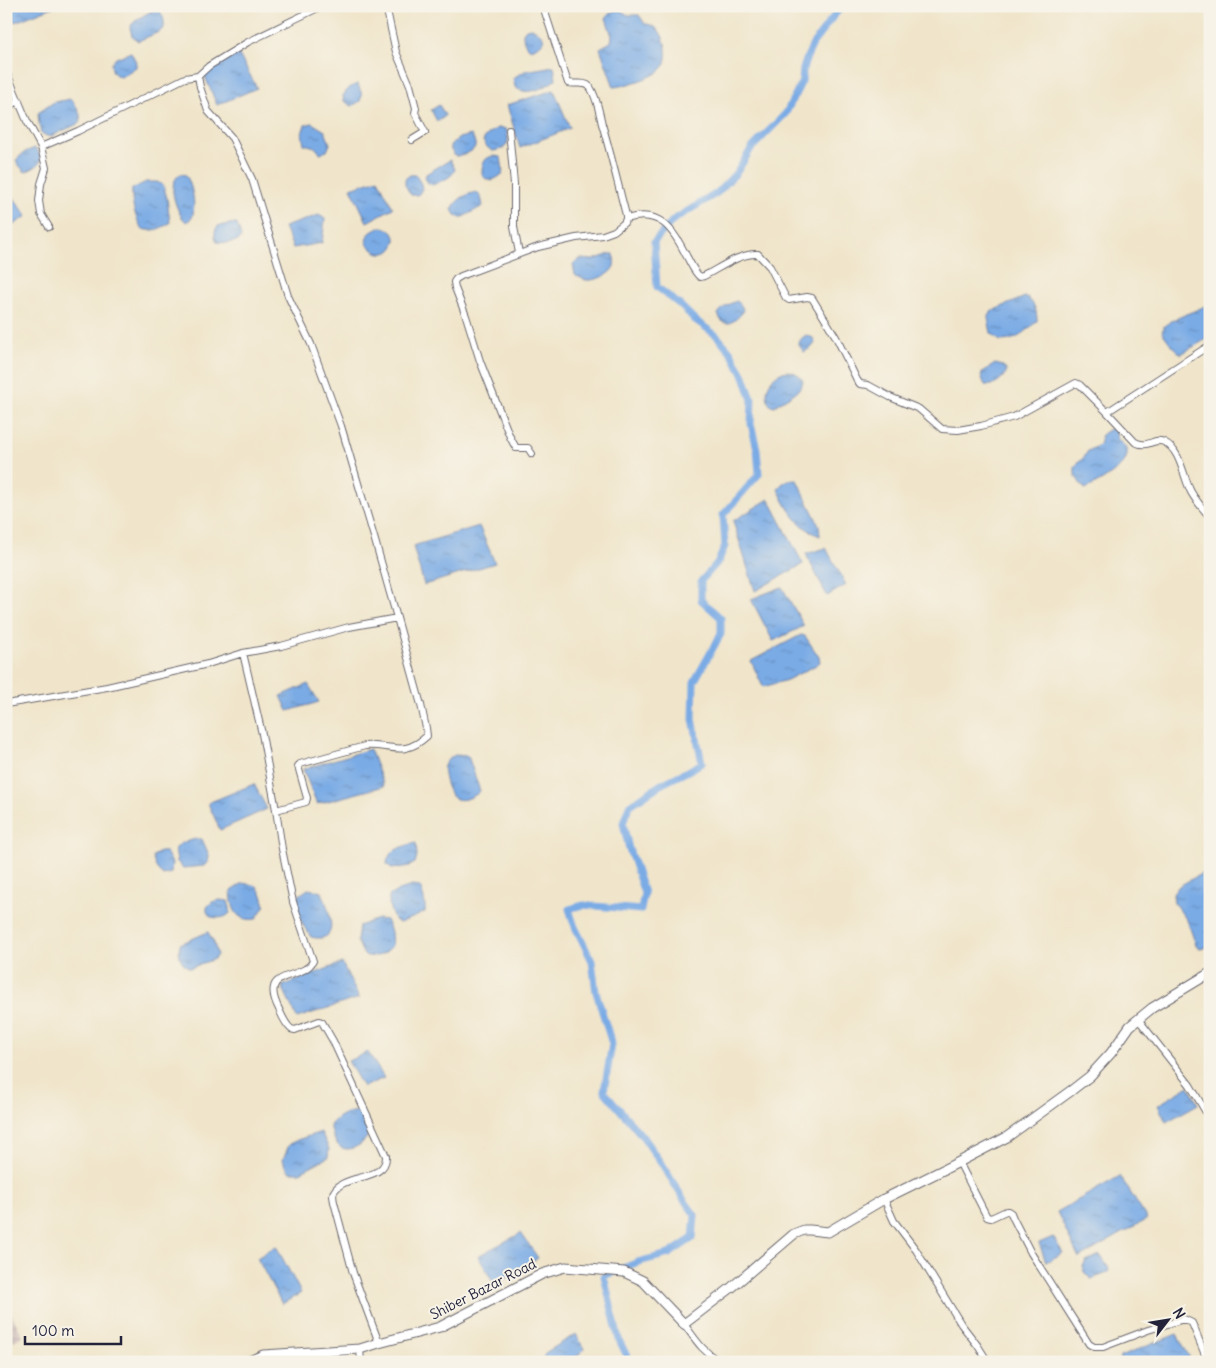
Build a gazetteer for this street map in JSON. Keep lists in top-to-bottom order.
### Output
{
  "streets": {
    "street": ["Shiber Bazar Road"]
  },
  "scale_bar": "100 m",
  "north": "top right"
}
